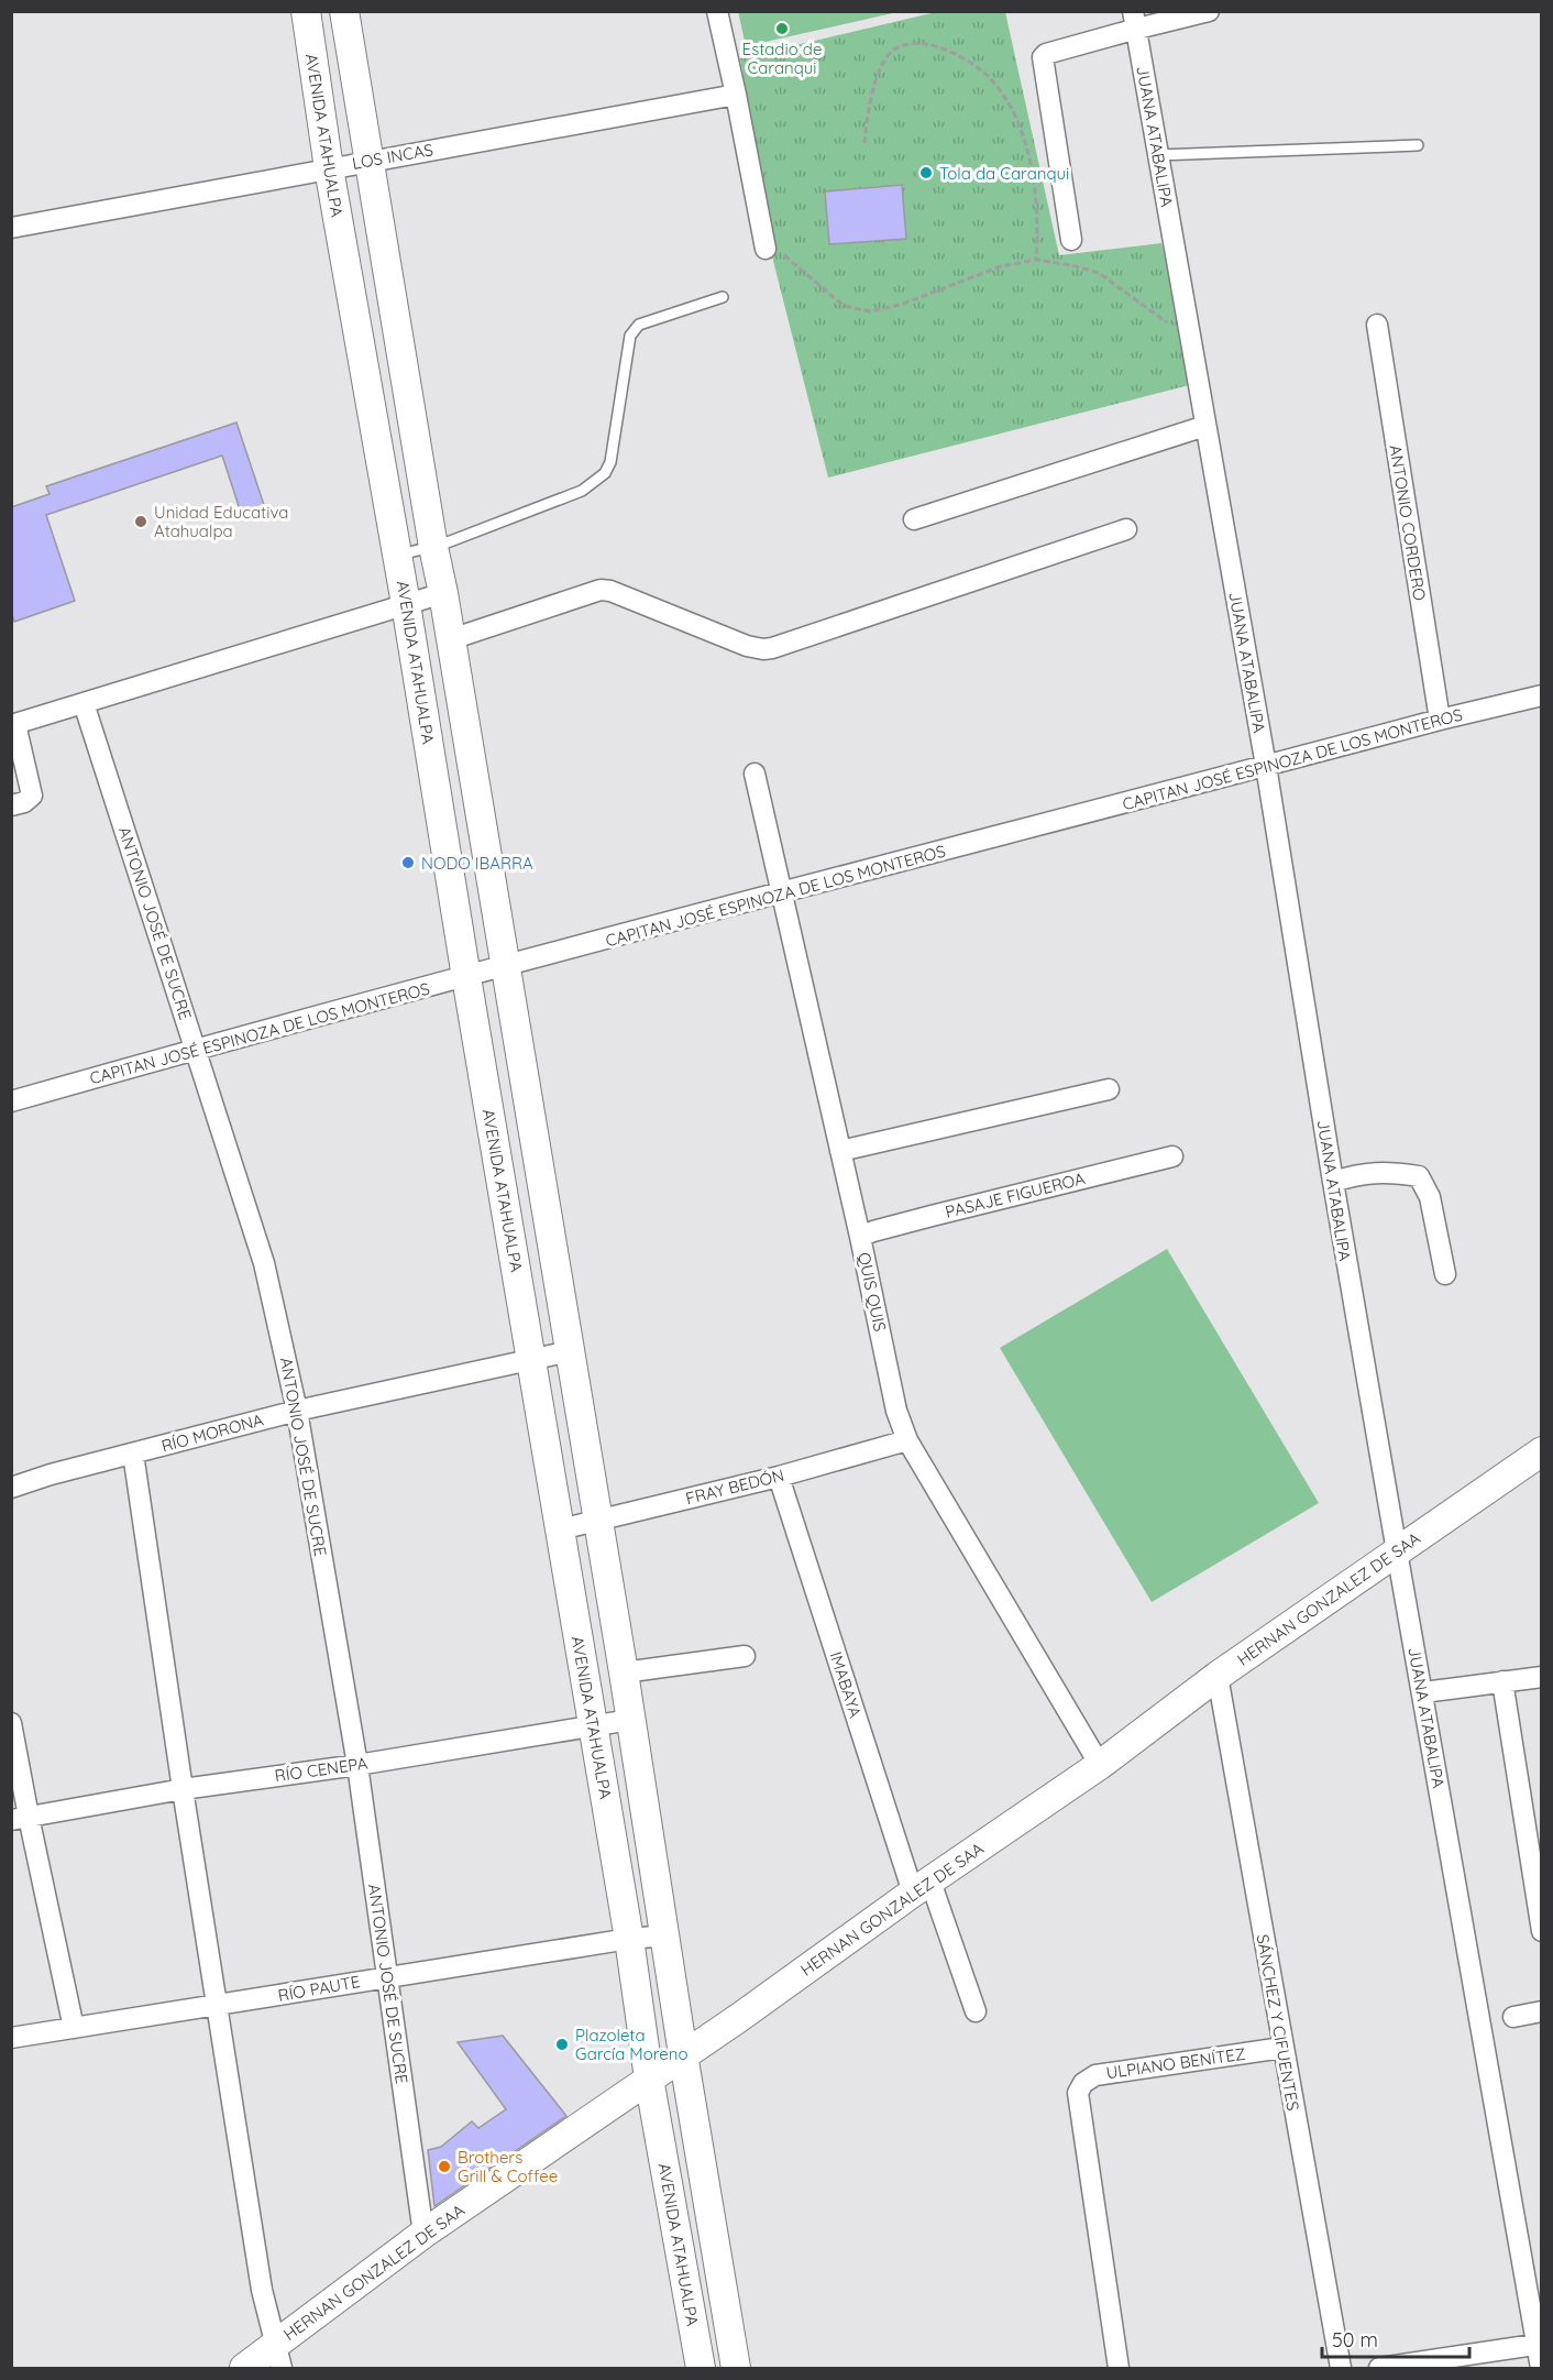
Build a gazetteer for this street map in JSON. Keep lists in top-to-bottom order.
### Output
{
  "streets": {
    "main road": ["AVENIDA ATAHUALPA", "HERNAN GONZALEZ DE SAA"],
    "street": [
      "JUANA ATABALIPA",
      "LOS INCAS",
      "ANTONIO CORDERO",
      "CAPITAN JOSÉ ESPINOZA DE LOS MONTEROS",
      "ANTONIO JOSÉ DE SUCRE",
      "PASAJE FIGUEROA",
      "QUIS QUIS",
      "RÍO MORONA",
      "FRAY BEDÓN",
      "IMABAYA",
      "RÍO CENEPA",
      "RÍO PAUTE",
      "SÁNCHEZ Y CIFUENTES",
      "ULPIANO BENÍTEZ"
    ]
  },
  "crossings": [
    ["AVENIDA ATAHUALPA", "LOS INCAS"],
    ["AVENIDA ATAHUALPA", "CAPITAN JOSÉ ESPINOZA DE LOS MONTEROS"],
    ["AVENIDA ATAHUALPA", "RÍO MORONA"],
    ["AVENIDA ATAHUALPA", "FRAY BEDÓN"],
    ["AVENIDA ATAHUALPA", "HERNAN GONZALEZ DE SAA"],
    ["AVENIDA ATAHUALPA", "RÍO CENEPA"],
    ["AVENIDA ATAHUALPA", "RÍO PAUTE"],
    ["JUANA ATABALIPA", "CAPITAN JOSÉ ESPINOZA DE LOS MONTEROS"],
    ["JUANA ATABALIPA", "HERNAN GONZALEZ DE SAA"],
    ["ANTONIO CORDERO", "CAPITAN JOSÉ ESPINOZA DE LOS MONTEROS"],
    ["CAPITAN JOSÉ ESPINOZA DE LOS MONTEROS", "ANTONIO JOSÉ DE SUCRE"],
    ["CAPITAN JOSÉ ESPINOZA DE LOS MONTEROS", "QUIS QUIS"],
    ["ANTONIO JOSÉ DE SUCRE", "RÍO MORONA"],
    ["ANTONIO JOSÉ DE SUCRE", "HERNAN GONZALEZ DE SAA"],
    ["ANTONIO JOSÉ DE SUCRE", "RÍO CENEPA"],
    ["ANTONIO JOSÉ DE SUCRE", "RÍO PAUTE"],
    ["PASAJE FIGUEROA", "QUIS QUIS"],
    ["QUIS QUIS", "FRAY BEDÓN"],
    ["QUIS QUIS", "HERNAN GONZALEZ DE SAA"],
    ["FRAY BEDÓN", "IMABAYA"],
    ["HERNAN GONZALEZ DE SAA", "IMABAYA"],
    ["HERNAN GONZALEZ DE SAA", "SÁNCHEZ Y CIFUENTES"],
    ["SÁNCHEZ Y CIFUENTES", "ULPIANO BENÍTEZ"]
  ],
  "places": [
    "Estadio de Caranqui",
    "Tola da Caranqui",
    "Unidad Educativa Atahualpa",
    "NODO IBARRA",
    "Plazoleta García Moreno",
    "Brothers Grill & Coffee"
  ],
  "scale_bar": "50 m"
}
